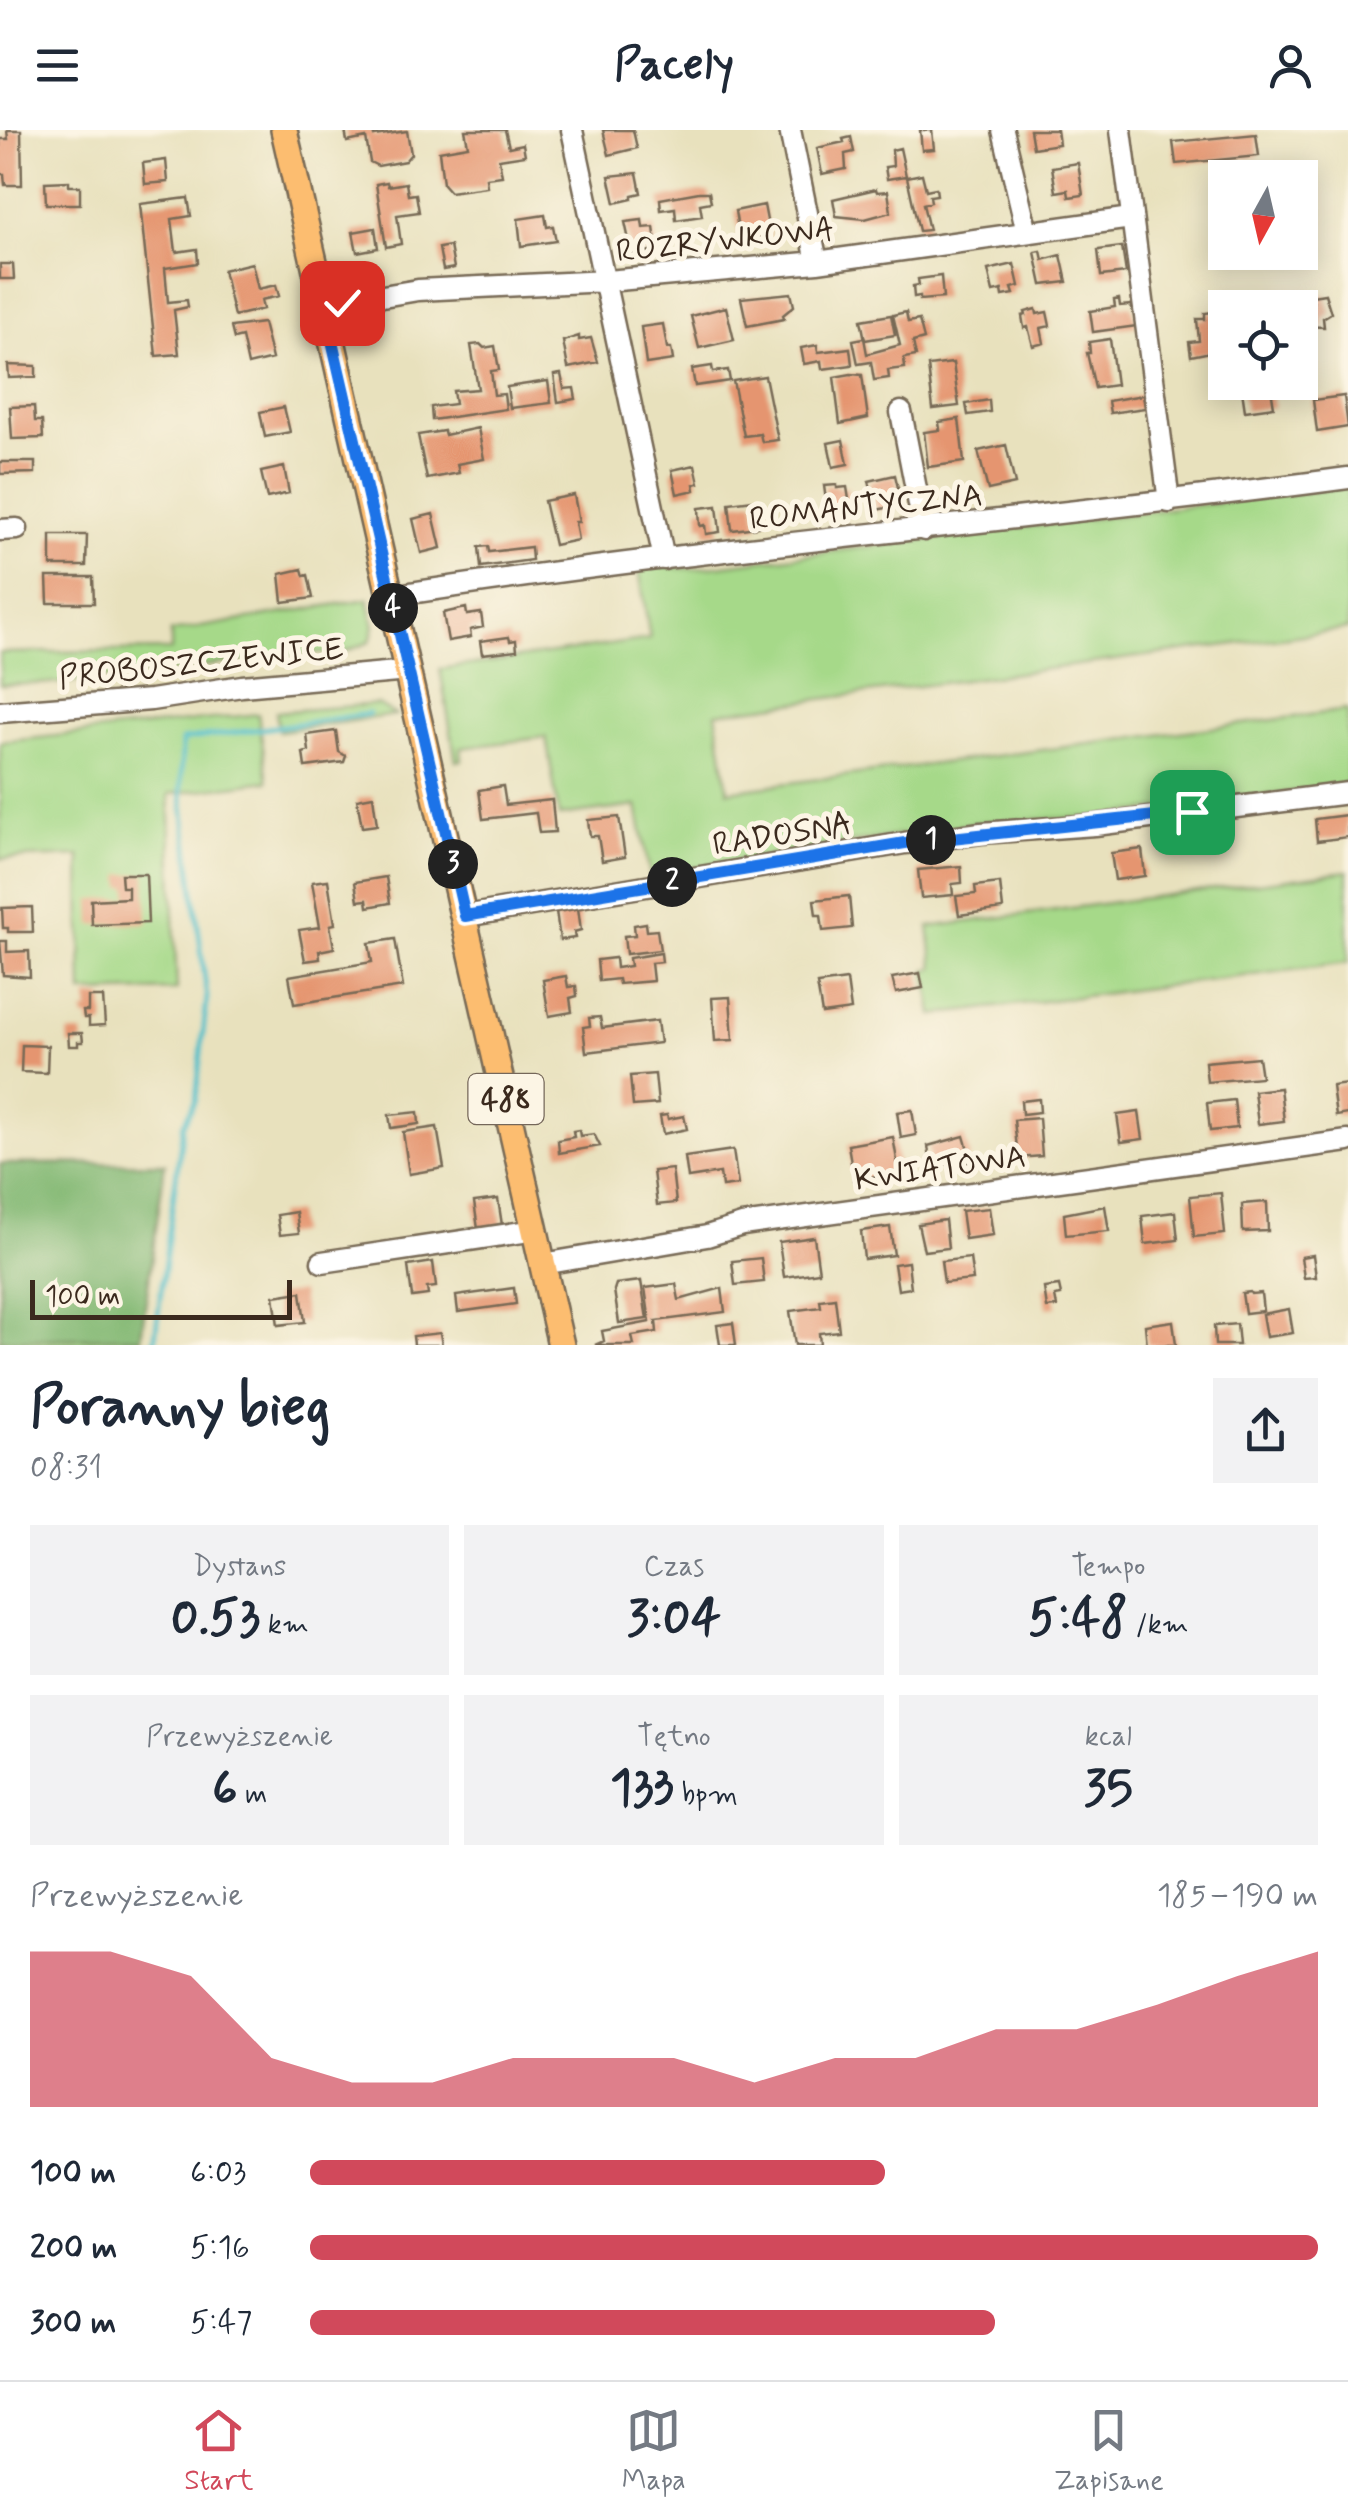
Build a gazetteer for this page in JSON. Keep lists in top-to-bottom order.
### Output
{
  "streets": {
    "main road": ["488"],
    "street": [
      "ROZRYWKOWA",
      "ROMANTYCZNA",
      "PROBOSZCZEWICE",
      "RADOSNA",
      "KWIATOWA"
    ]
  },
  "crossings": [
    ["ROZRYWKOWA", "488"],
    ["ROMANTYCZNA", "488"],
    ["PROBOSZCZEWICE", "488"],
    ["RADOSNA", "488"],
    ["488", "KWIATOWA"]
  ],
  "scale_bar": "100 m",
  "north": "bottom",
  "page": {
    "header": "Pacely",
    "pins": [
      "4",
      "1",
      "3",
      "2"
    ],
    "scale": "100 m",
    "heading": ["Poranny bieg", "08:31"],
    "stats": [
      ["Dystans", "0.53 km"],
      ["Czas", "3:04"],
      ["Tempo", "5:48 /km"],
      ["Przewyższenie", "6 m"],
      ["Tętno", "133 bpm"],
      ["kcal", "35"]
    ],
    "chart": ["Przewyższenie", "185–190 m"],
    "list": [
      {
        "name": "100 m",
        "note": "6:03"
      },
      {
        "name": "200 m",
        "note": "5:16"
      },
      {
        "name": "300 m",
        "note": "5:47"
      }
    ],
    "tabs": ["Start", "Mapa", "Zapisane"]
  }
}
